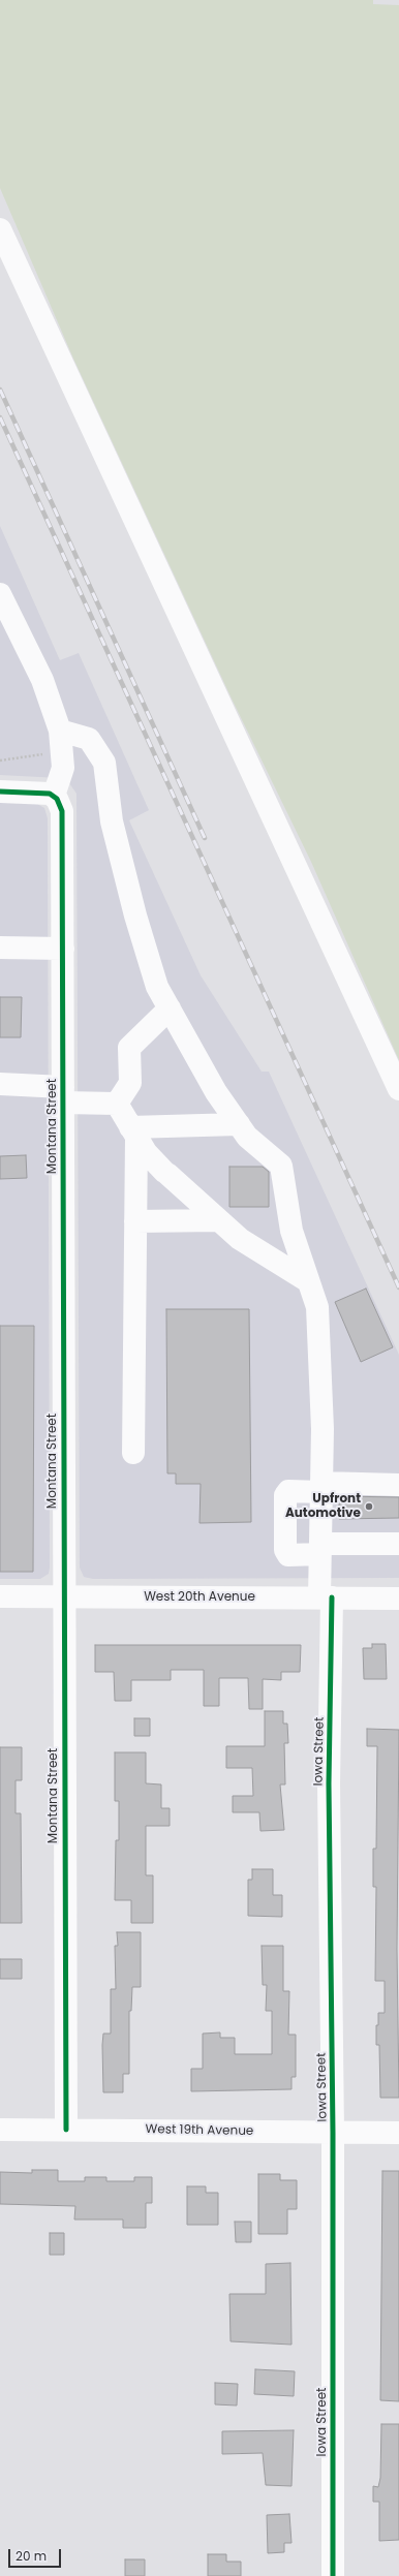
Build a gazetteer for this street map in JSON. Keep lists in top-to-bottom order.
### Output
{
  "streets": {
    "street": [
      "Montana Street",
      "West 20th Avenue",
      "Iowa Street",
      "West 19th Avenue"
    ]
  },
  "crossings": [
    ["Montana Street", "West 20th Avenue"],
    ["Montana Street", "West 19th Avenue"],
    ["West 20th Avenue", "Iowa Street"],
    ["Iowa Street", "West 19th Avenue"]
  ],
  "places": ["Upfront Automotive"],
  "scale_bar": "20 m"
}
